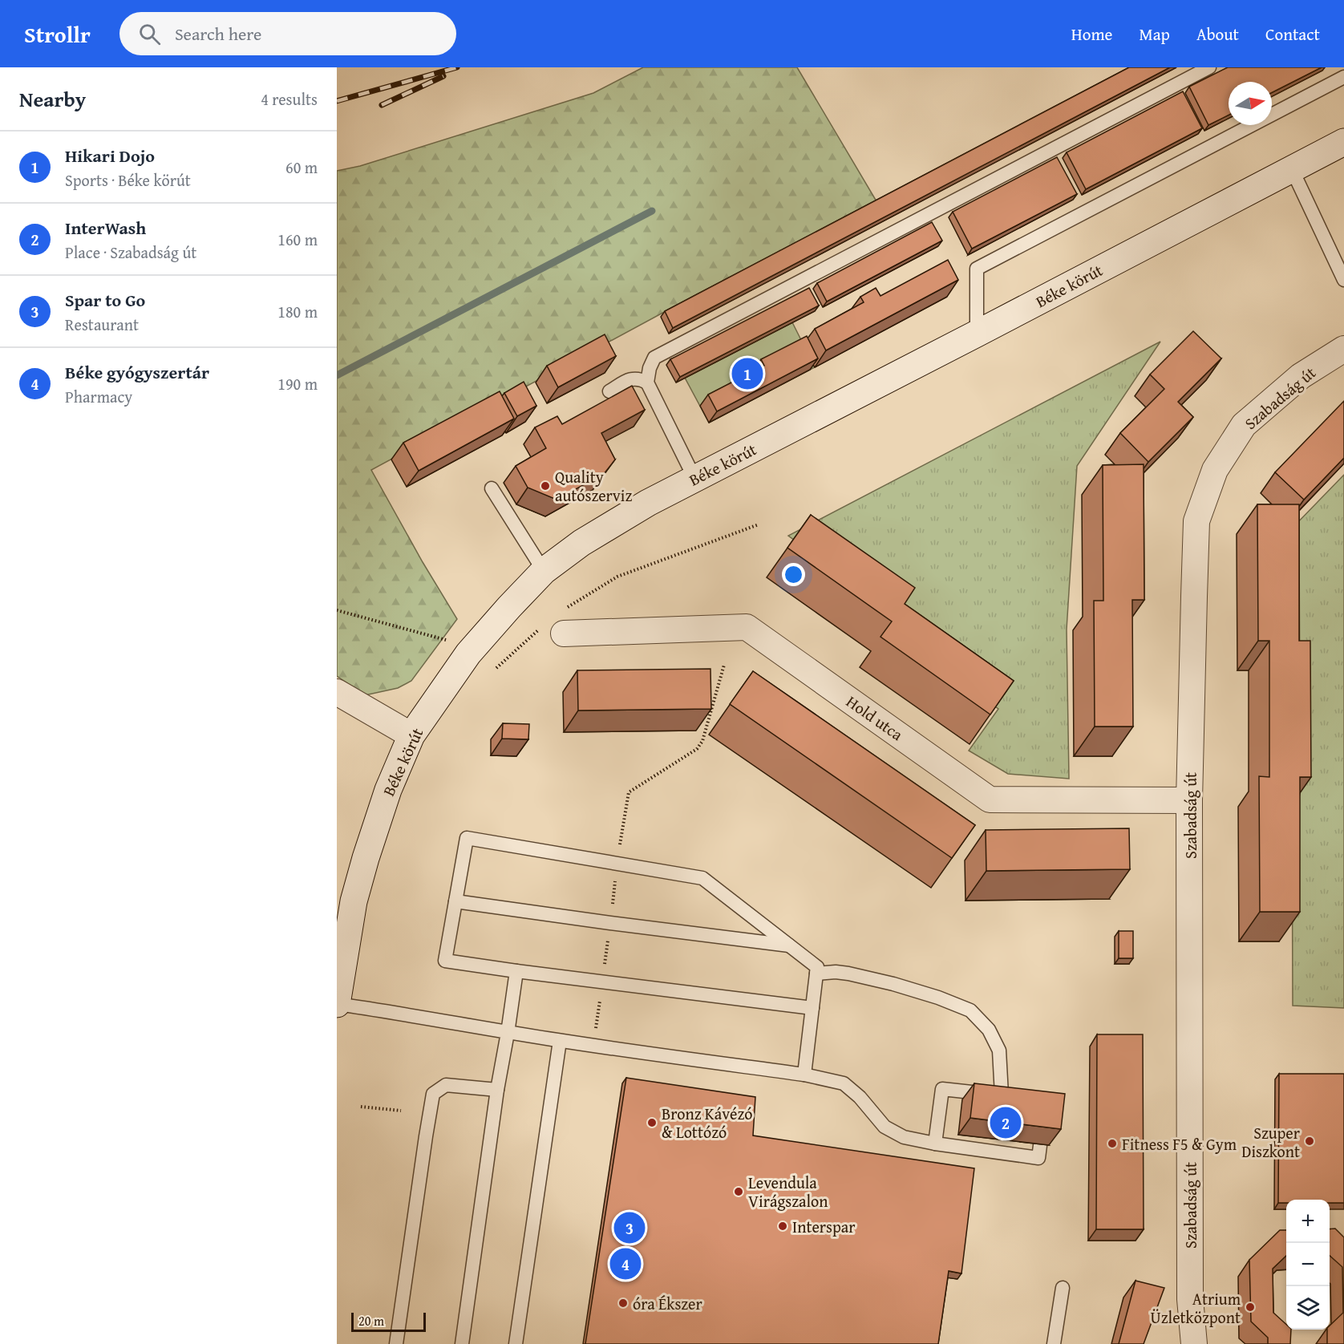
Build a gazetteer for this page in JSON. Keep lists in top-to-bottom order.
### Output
{
  "streets": {
    "street": ["Béke körút", "Szabadság út", "Hold utca"]
  },
  "crossings": [
    ["Szabadság út", "Hold utca"]
  ],
  "places": [
    "Quality autószerviz",
    "Bronz Kávézó & Lottózó",
    "Szuper Diszkont",
    "Fitness F5 & Gym",
    "Levendula Virágszalon",
    "Interspar",
    "óra Ékszer",
    "Atrium Üzletközpont"
  ],
  "scale_bar": "20 m",
  "north": "right",
  "page": {
    "header": "Strollr",
    "search": "Search here",
    "nav": [
      "Home",
      "Map",
      "About",
      "Contact"
    ],
    "heading": ["Nearby", "4 results"],
    "list": [
      {
        "mark": "1",
        "name": "Hikari Dojo",
        "note": "Sports · Béke körút",
        "value": "60 m"
      },
      {
        "mark": "2",
        "name": "InterWash",
        "note": "Place · Szabadság út",
        "value": "160 m"
      },
      {
        "mark": "3",
        "name": "Spar to Go",
        "note": "Restaurant",
        "value": "180 m"
      },
      {
        "mark": "4",
        "name": "Béke gyógyszertár",
        "note": "Pharmacy",
        "value": "190 m"
      }
    ],
    "pins": [
      "1",
      "2",
      "3",
      "4"
    ],
    "map_buttons": ["+", "−"],
    "scale": "20 m"
  }
}
